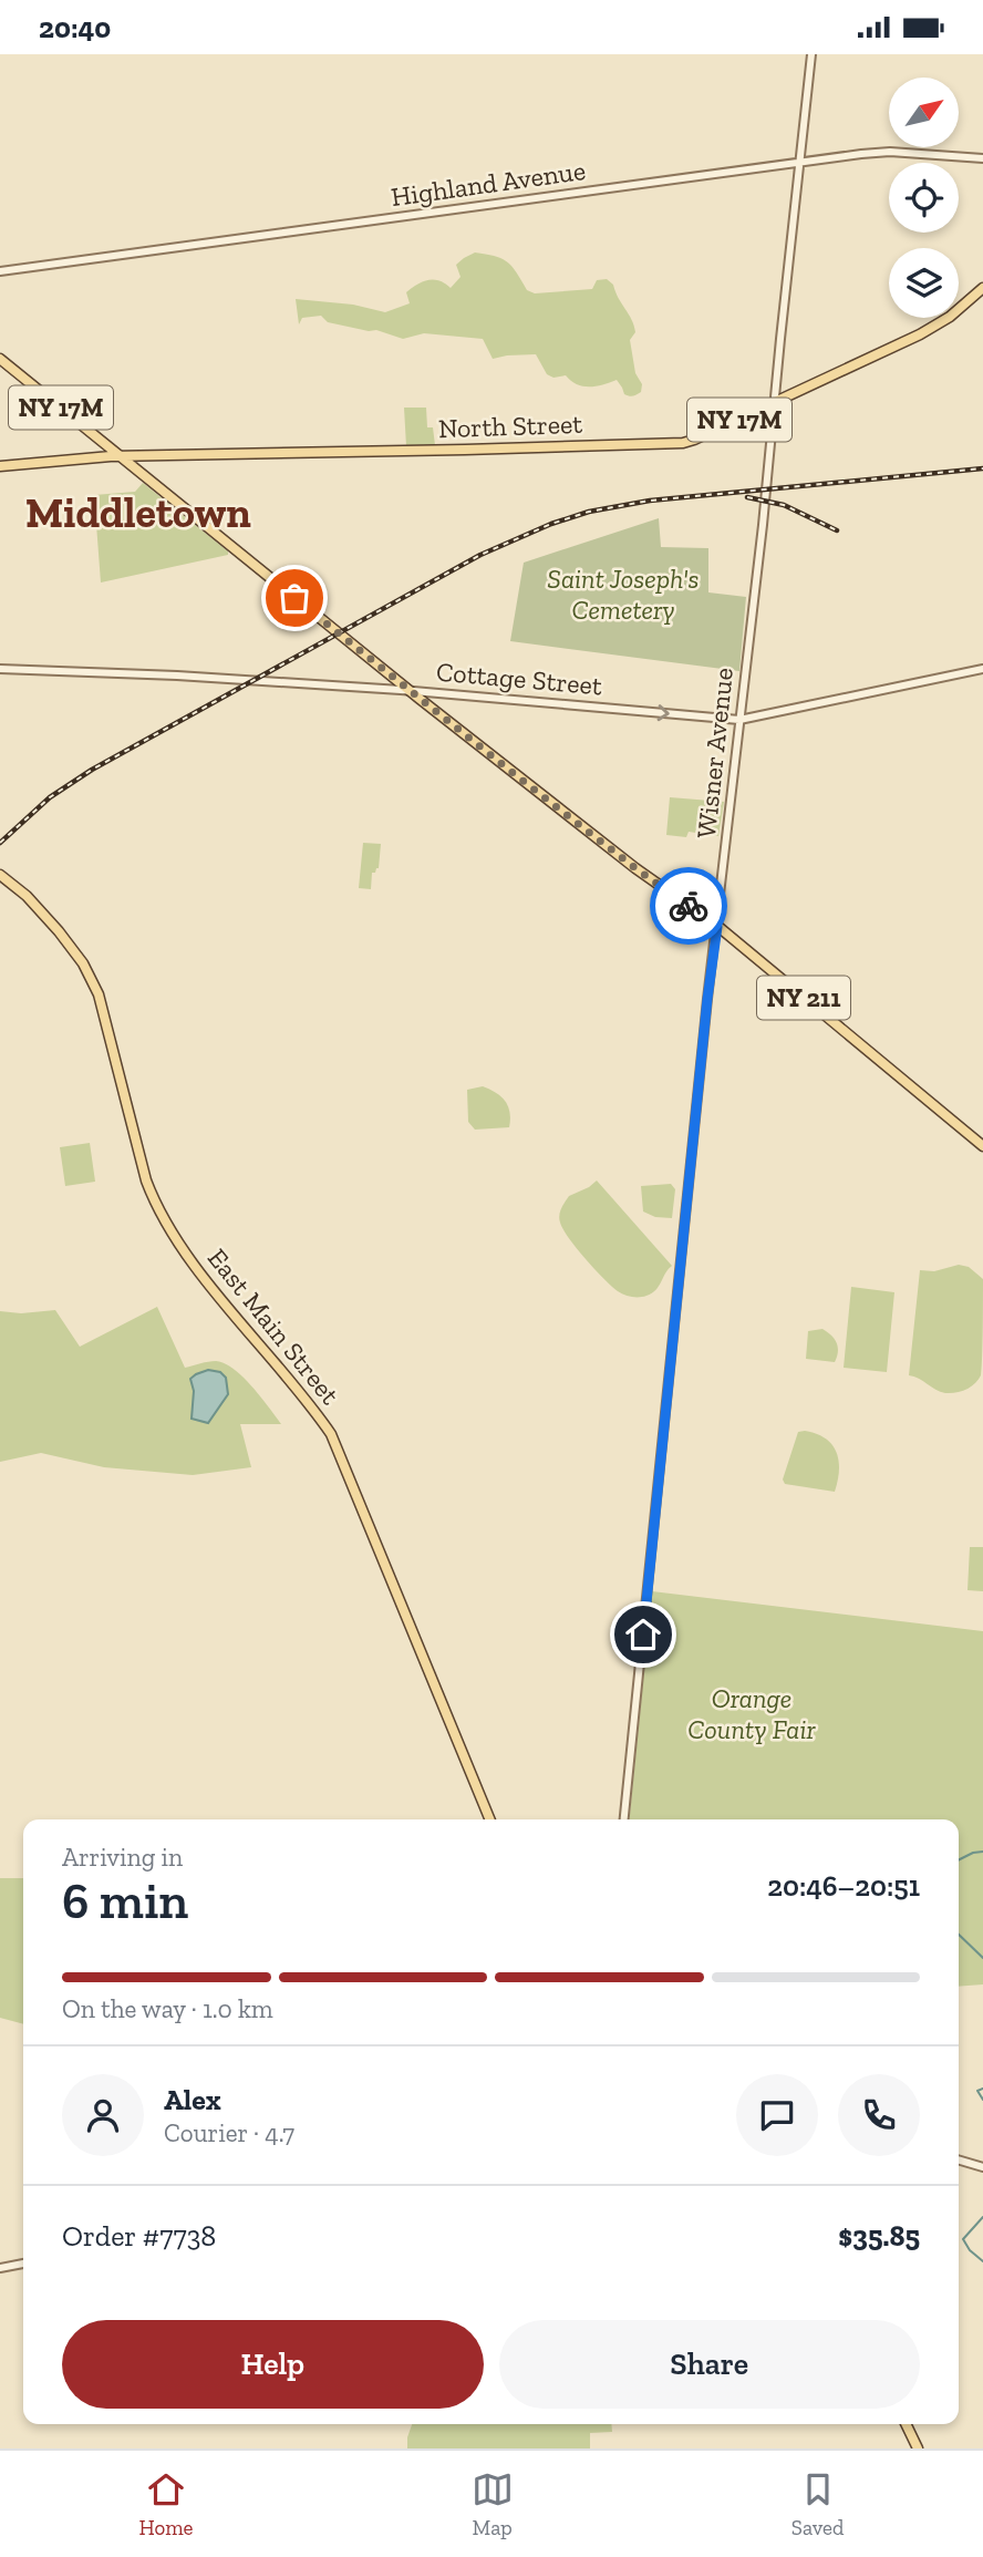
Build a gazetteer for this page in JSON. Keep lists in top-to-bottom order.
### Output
{
  "streets": {
    "main road": [
      "NY 17M",
      "North Street",
      "NY 211",
      "East Main Street"
    ],
    "street": ["Highland Avenue", "Cottage Street", "Wisner Avenue"]
  },
  "crossings": [
    ["Highland Avenue", "Wisner Avenue"],
    ["NY 17M", "North Street"],
    ["NY 17M", "NY 211"],
    ["North Street", "Wisner Avenue"],
    ["North Street", "NY 211"],
    ["Cottage Street", "Wisner Avenue"],
    ["Cottage Street", "NY 211"],
    ["Wisner Avenue", "NY 211"]
  ],
  "districts": ["Middletown"],
  "parks": ["Saint Joseph's Cemetery", "Orange County Fair"],
  "north": "top right",
  "page": {
    "status": "20:40",
    "heading": ["6 min", "Arriving in", "20:46–20:51"],
    "panel": [
      "Alex",
      "Courier · 4.7",
      "Order #7738",
      "$35.85"
    ],
    "bar": "On the way · 1.0 km",
    "buttons": ["Help", "Share"],
    "tabs": ["Home", "Map", "Saved"]
  }
}
